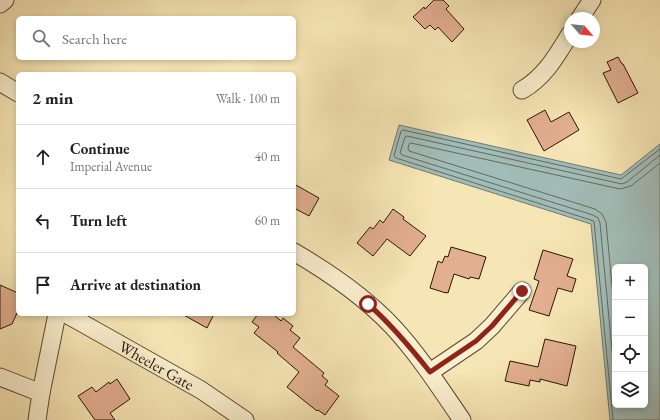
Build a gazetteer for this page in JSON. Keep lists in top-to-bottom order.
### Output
{
  "streets": {
    "street": ["Wheeler Gate"]
  },
  "north": "bottom right",
  "page": {
    "search": "Search here",
    "heading": ["2 min", "Walk · 100 m"],
    "list": [
      ["Continue", "Imperial Avenue", "40 m"],
      ["Turn left", "60 m"],
      "Arrive at destination"
    ],
    "map_buttons": ["+", "−"]
  }
}
